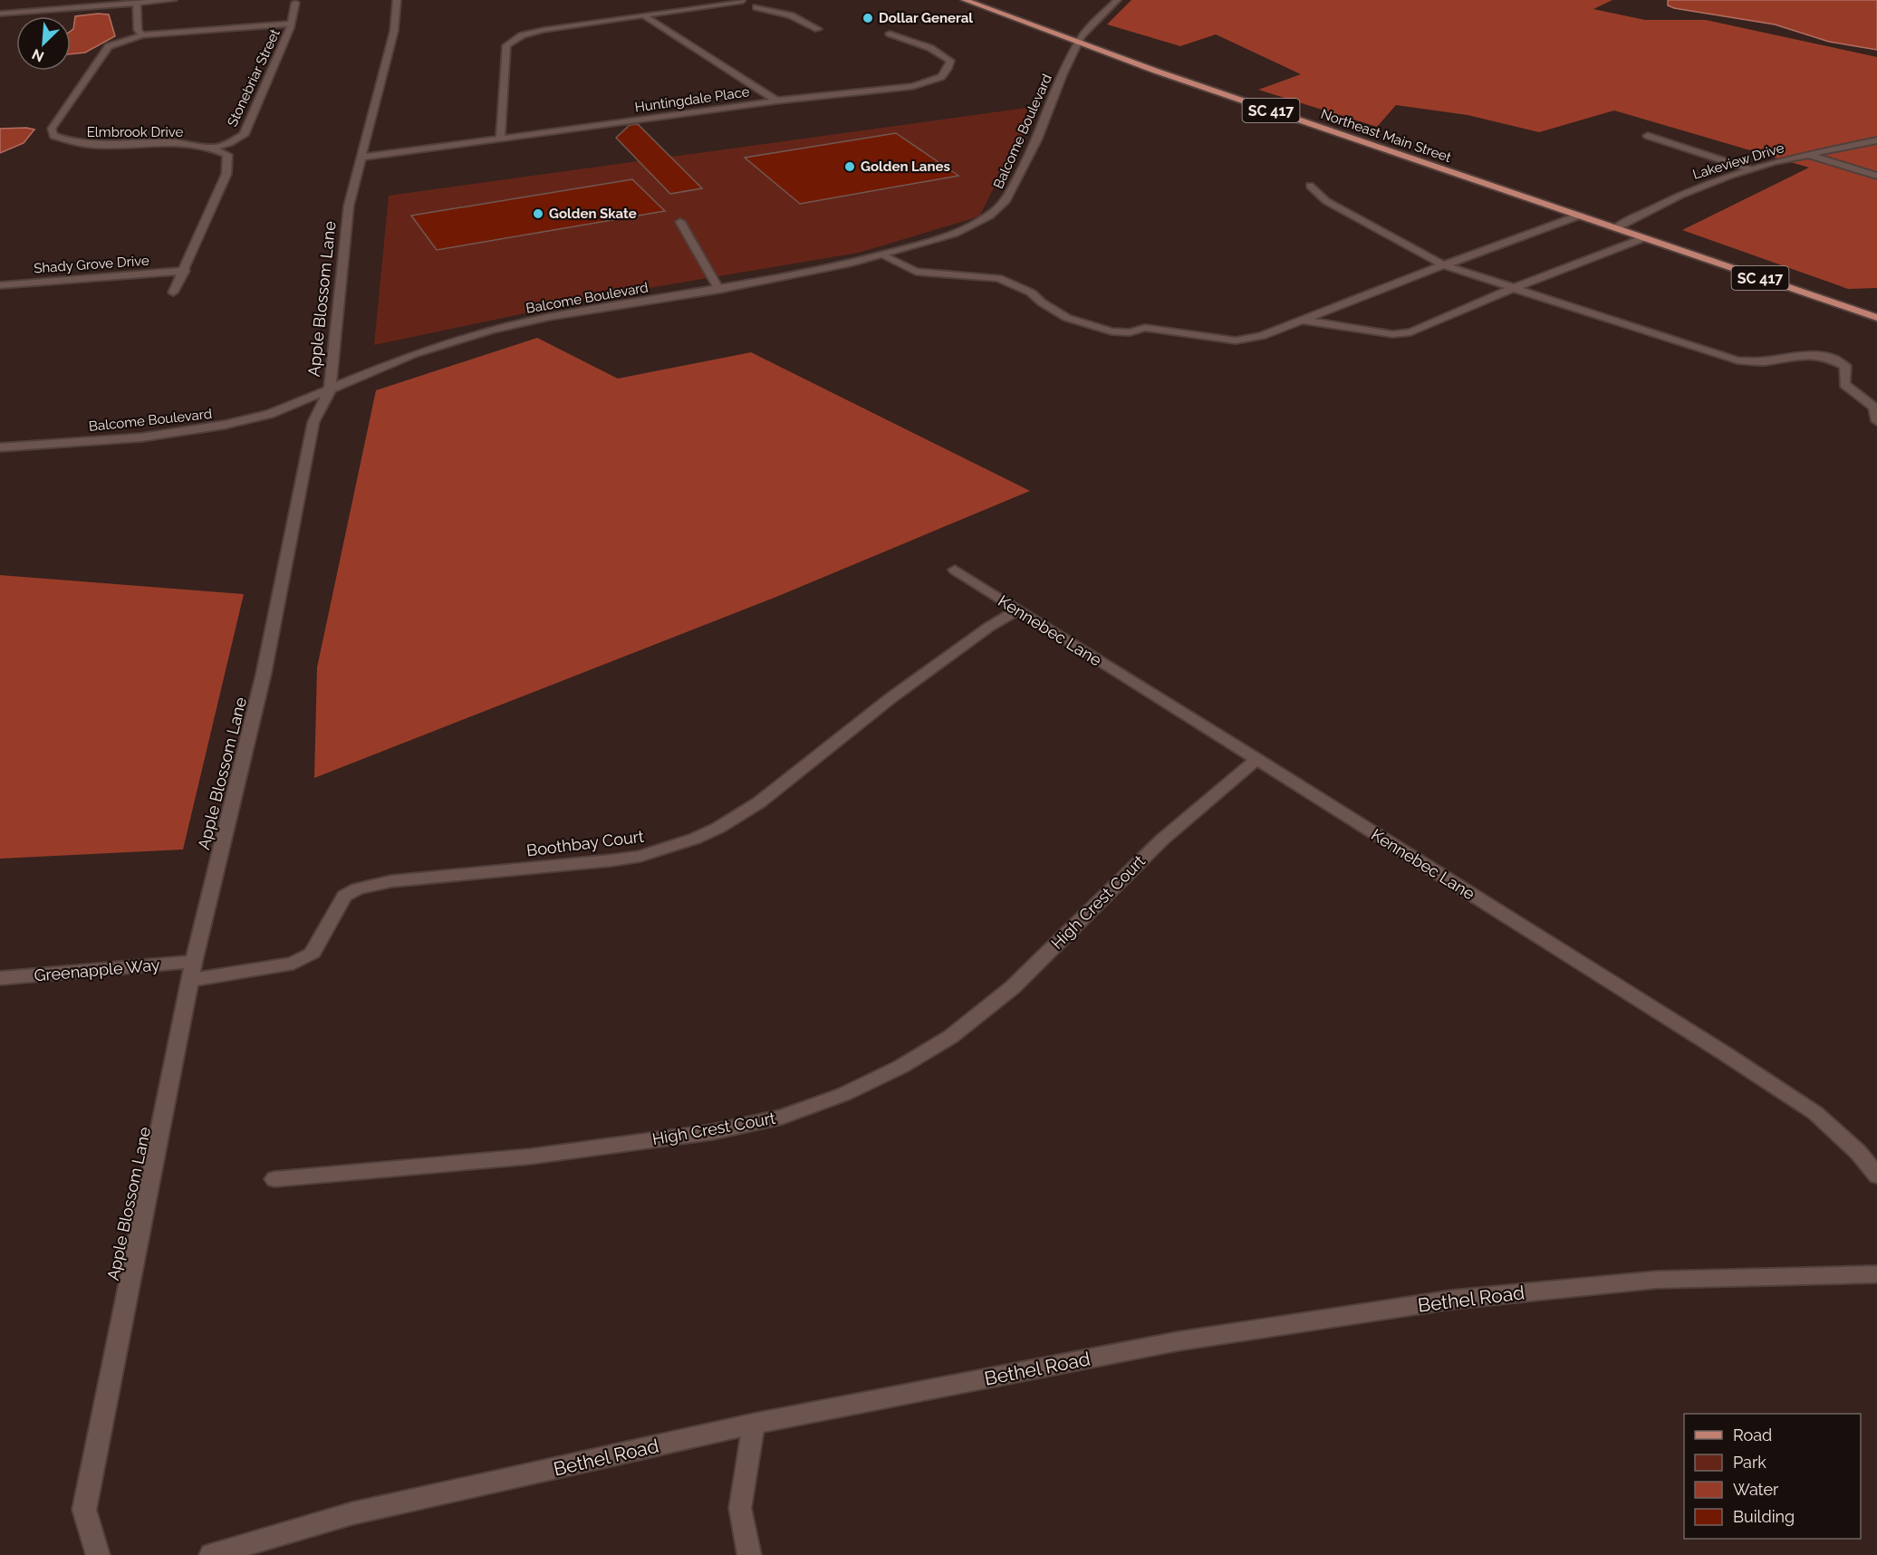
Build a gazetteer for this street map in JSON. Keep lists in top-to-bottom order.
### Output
{
  "streets": {
    "main road": ["SC 417", "Northeast Main Street"],
    "street": [
      "Stonebriar Street",
      "Huntingdale Place",
      "Balcome Boulevard",
      "Elmbrook Drive",
      "Lakeview Drive",
      "Shady Grove Drive",
      "Apple Blossom Lane",
      "Kennebec Lane",
      "Boothbay Court",
      "High Crest Court",
      "Greenapple Way",
      "Bethel Road"
    ]
  },
  "crossings": [
    ["Stonebriar Street", "Elmbrook Drive"],
    ["Huntingdale Place", "Apple Blossom Lane"],
    ["SC 417", "Northeast Main Street"],
    ["SC 417", "Lakeview Drive"],
    ["Balcome Boulevard", "Northeast Main Street"],
    ["Balcome Boulevard", "Apple Blossom Lane"],
    ["Northeast Main Street", "Lakeview Drive"],
    ["Apple Blossom Lane", "Boothbay Court"],
    ["Apple Blossom Lane", "Greenapple Way"],
    ["Kennebec Lane", "Boothbay Court"],
    ["Kennebec Lane", "High Crest Court"]
  ],
  "places": ["Dollar General", "Golden Lanes", "Golden Skate"],
  "legend": [
    "Road",
    "Park",
    "Water",
    "Building"
  ],
  "north": "bottom left"
}
